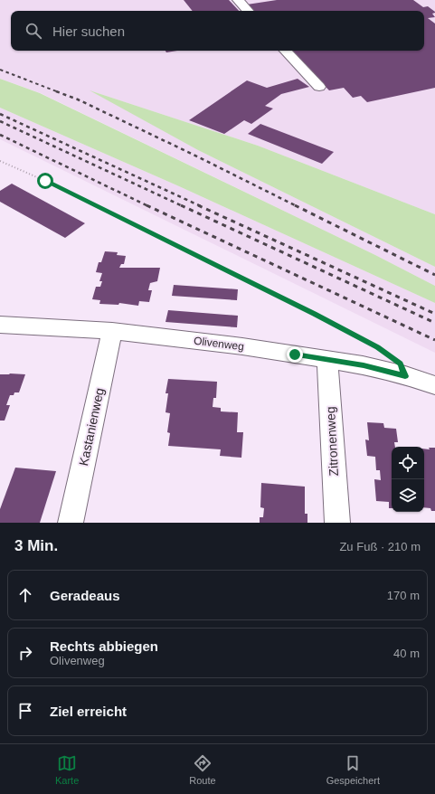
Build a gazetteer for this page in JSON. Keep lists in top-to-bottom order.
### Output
{
  "streets": {
    "street": ["Olivenweg", "Kastanienweg", "Zitronenweg"]
  },
  "crossings": [
    ["Olivenweg", "Kastanienweg"],
    ["Olivenweg", "Zitronenweg"]
  ],
  "page": {
    "search": "Hier suchen",
    "heading": ["3 Min.", "Zu Fuß · 210 m"],
    "list": [
      ["Geradeaus", "170 m"],
      ["Rechts abbiegen", "Olivenweg", "40 m"],
      "Ziel erreicht"
    ],
    "nav": ["Karte", "Route", "Gespeichert"]
  }
}
